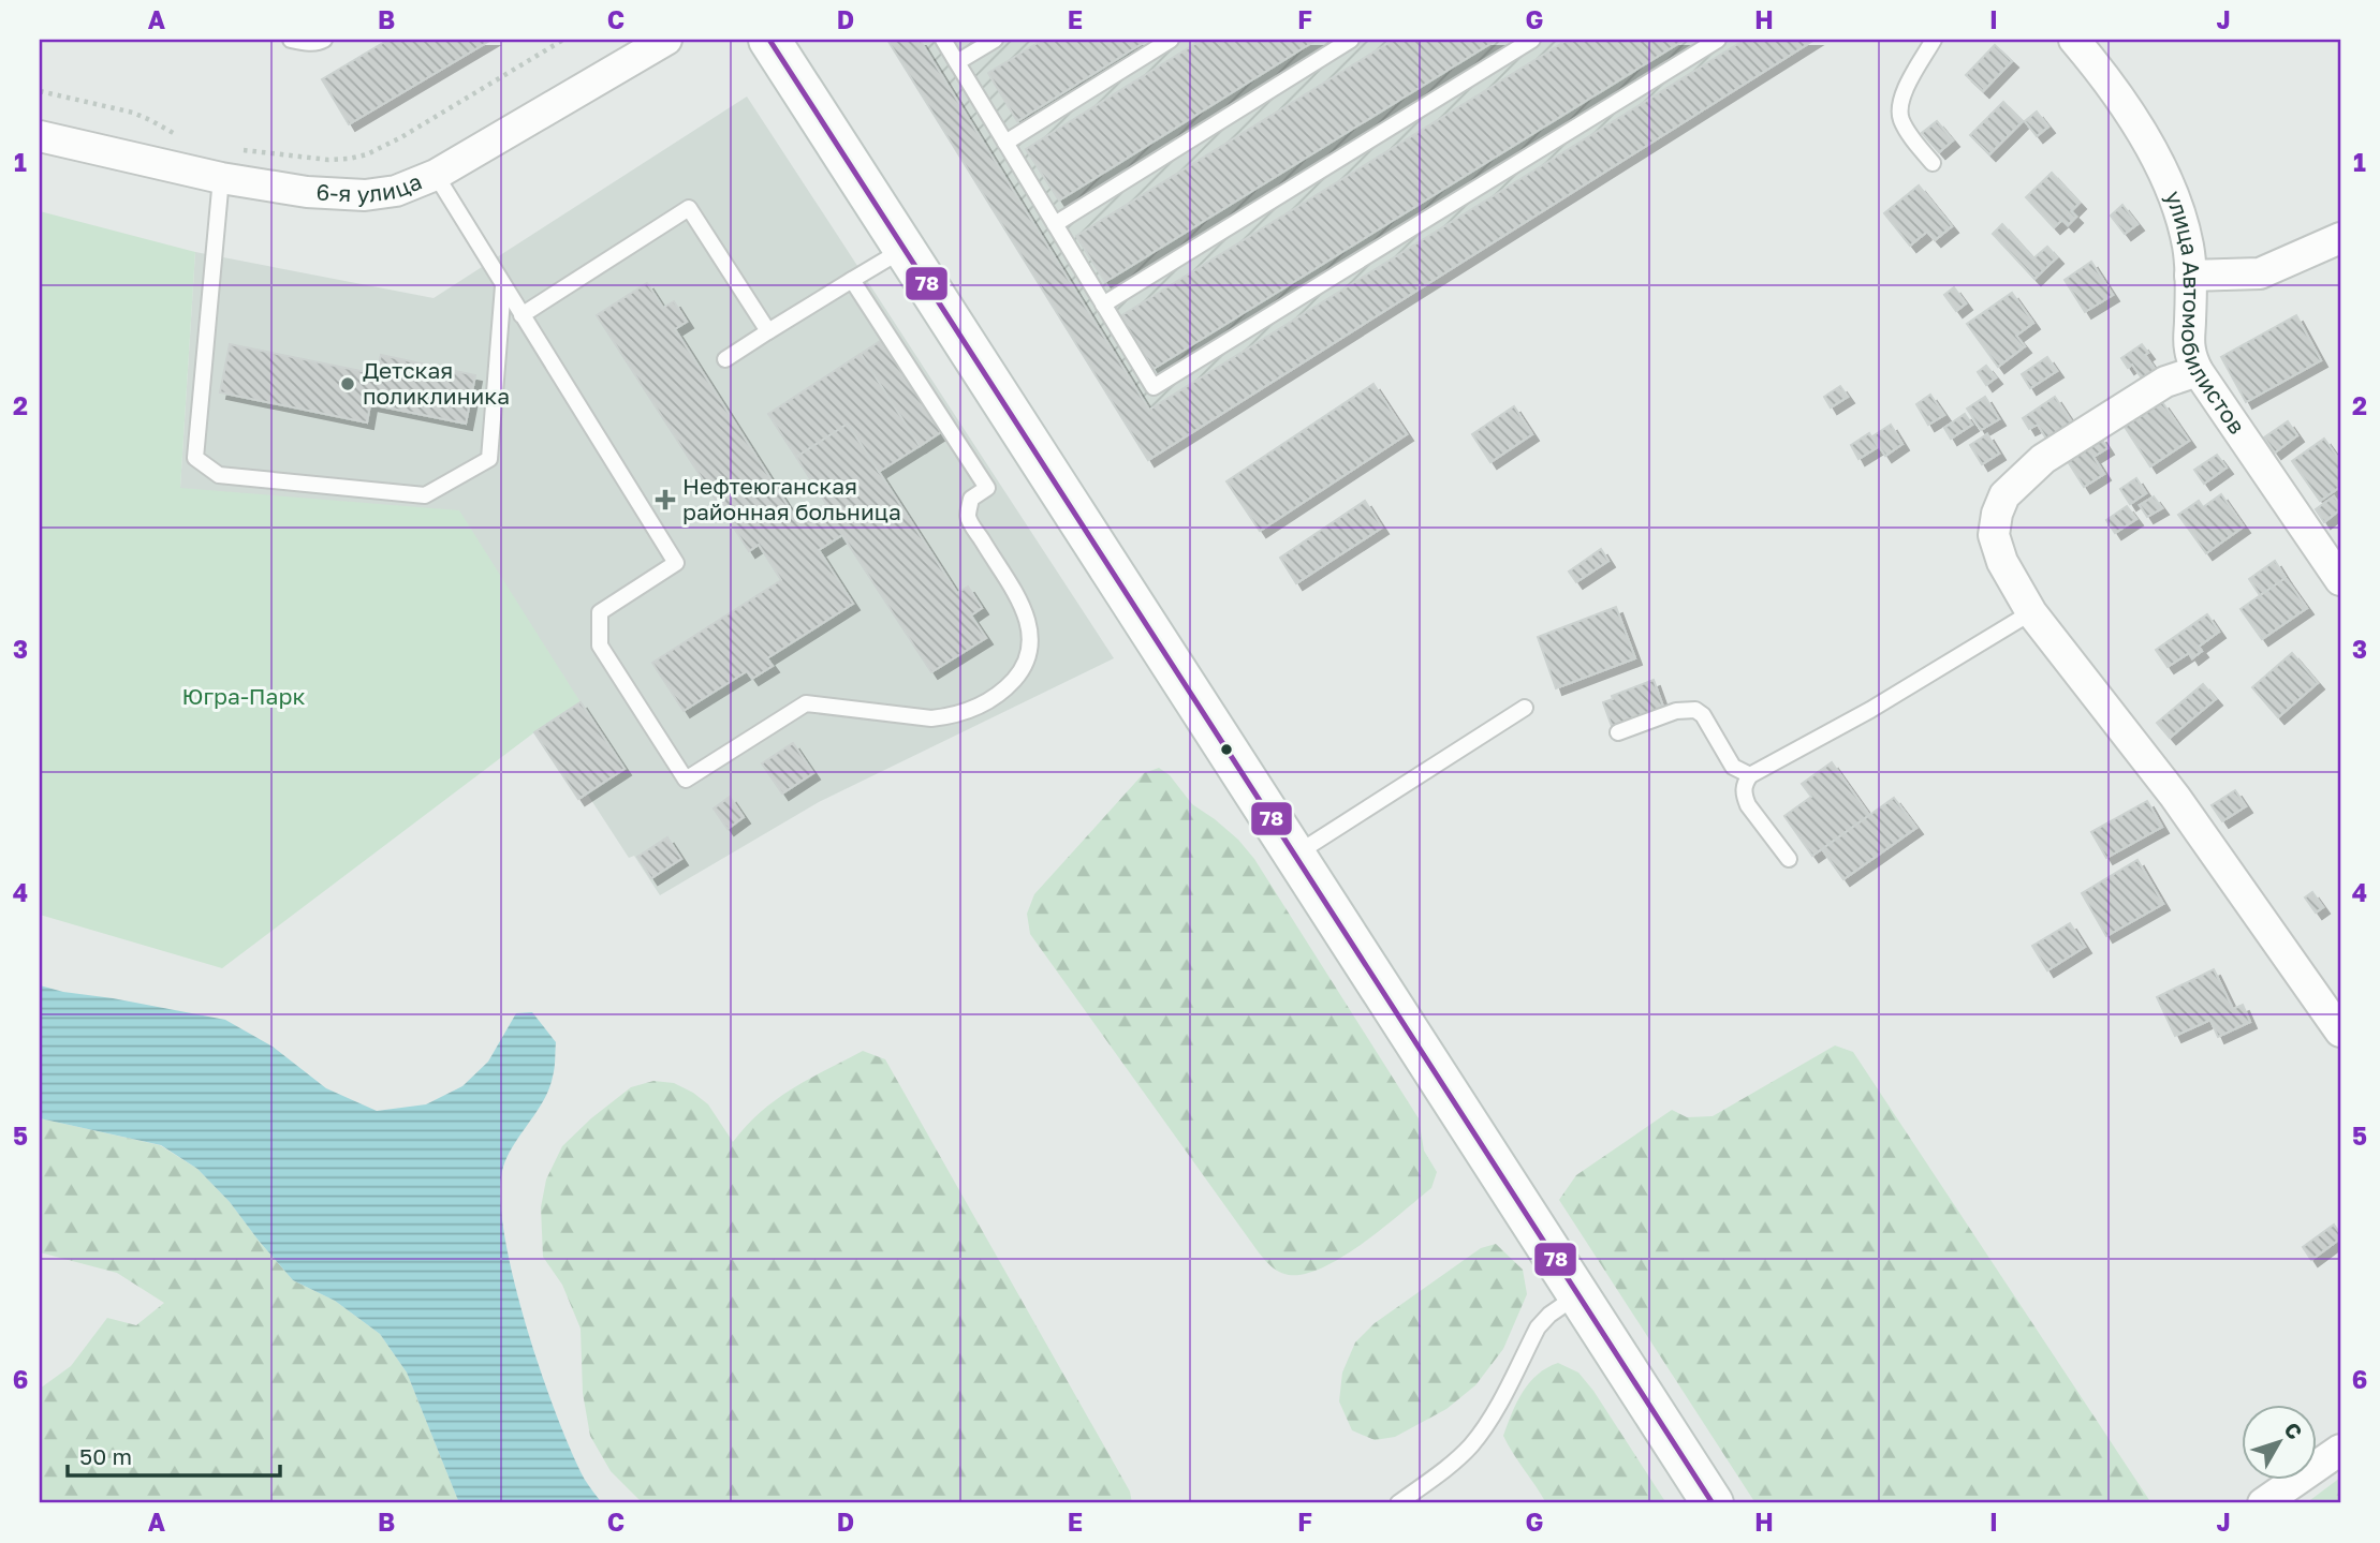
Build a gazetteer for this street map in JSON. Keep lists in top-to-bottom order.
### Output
{
  "streets": {
    "street": ["6-я улица", "улица Автомобилистов"]
  },
  "parks": ["Югра-Парк"],
  "places": {
    "other": ["Детская поликлиника"],
    "health": ["Нефтеюганская районная больница"]
  },
  "lines": ["transit line 78"],
  "scale_bar": "50 m",
  "north": "top right",
  "grid": {
    "columns": [
      "A",
      "B",
      "C",
      "D",
      "E",
      "F",
      "G",
      "H",
      "I",
      "J"
    ],
    "rows": [
      "1",
      "2",
      "3",
      "4",
      "5",
      "6"
    ]
  }
}
